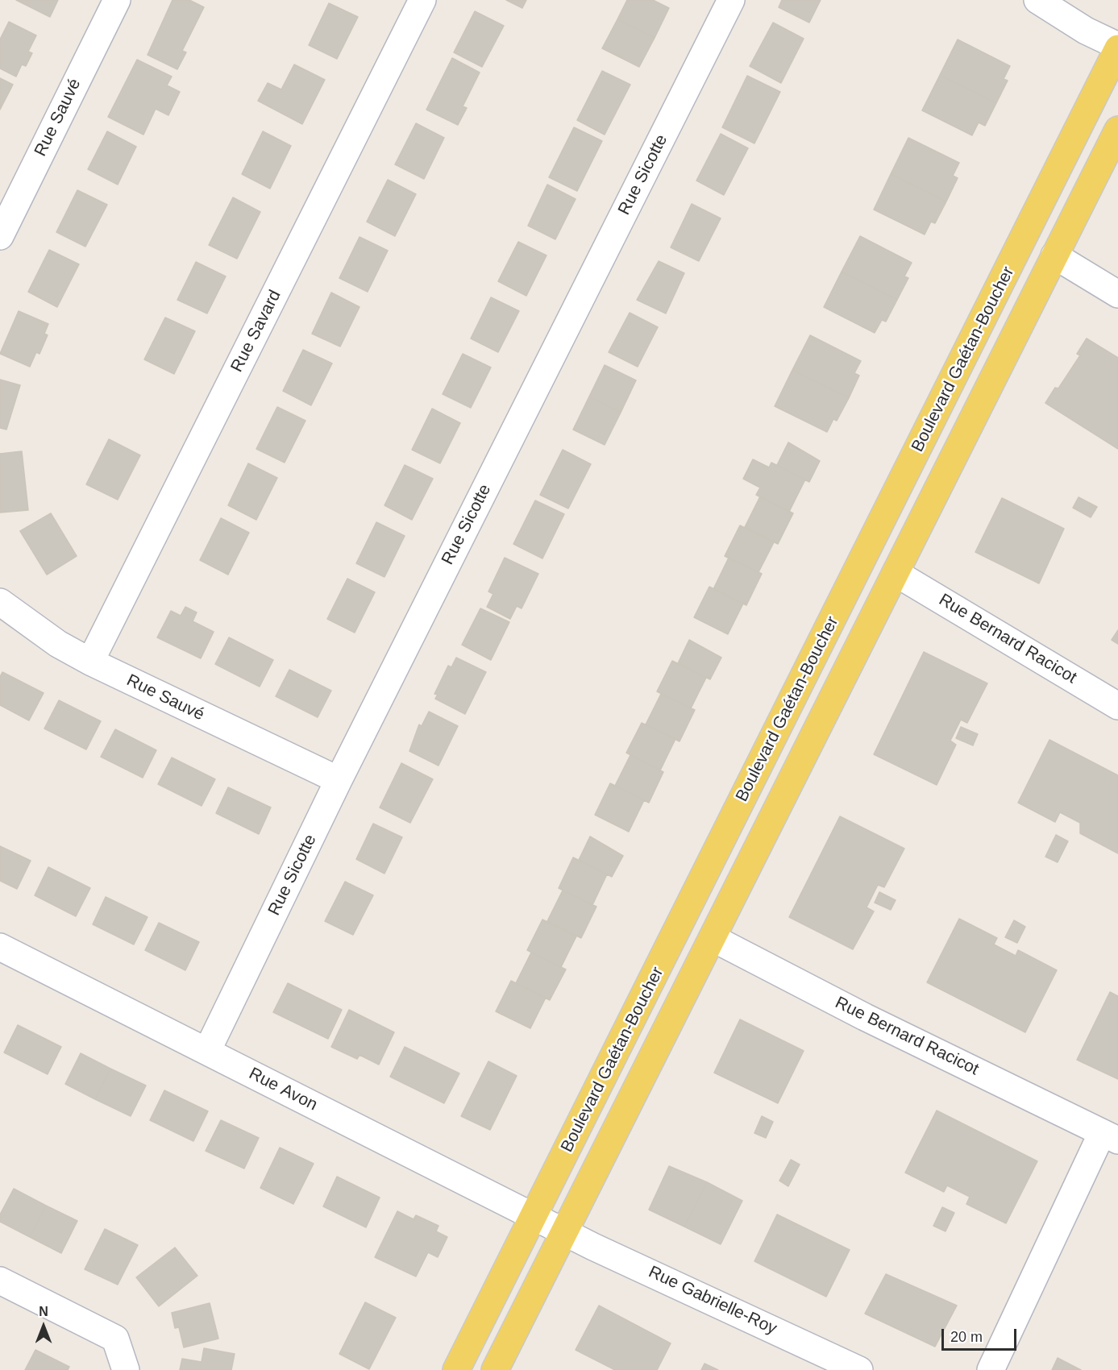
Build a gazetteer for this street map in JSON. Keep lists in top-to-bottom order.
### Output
{
  "streets": {
    "main road": ["Boulevard Gaétan-Boucher"],
    "street": [
      "Rue Sauvé",
      "Rue Sicotte",
      "Rue Savard",
      "Rue Bernard Racicot",
      "Rue Avon",
      "Rue Gabrielle-Roy"
    ]
  },
  "crossings": [
    ["Rue Sauvé", "Rue Sicotte"],
    ["Rue Sauvé", "Rue Savard"],
    ["Rue Sicotte", "Rue Avon"],
    ["Boulevard Gaétan-Boucher", "Rue Bernard Racicot"],
    ["Boulevard Gaétan-Boucher", "Rue Avon"],
    ["Boulevard Gaétan-Boucher", "Rue Gabrielle-Roy"],
    ["Rue Avon", "Rue Gabrielle-Roy"]
  ],
  "scale_bar": "20 m",
  "north": "top"
}
